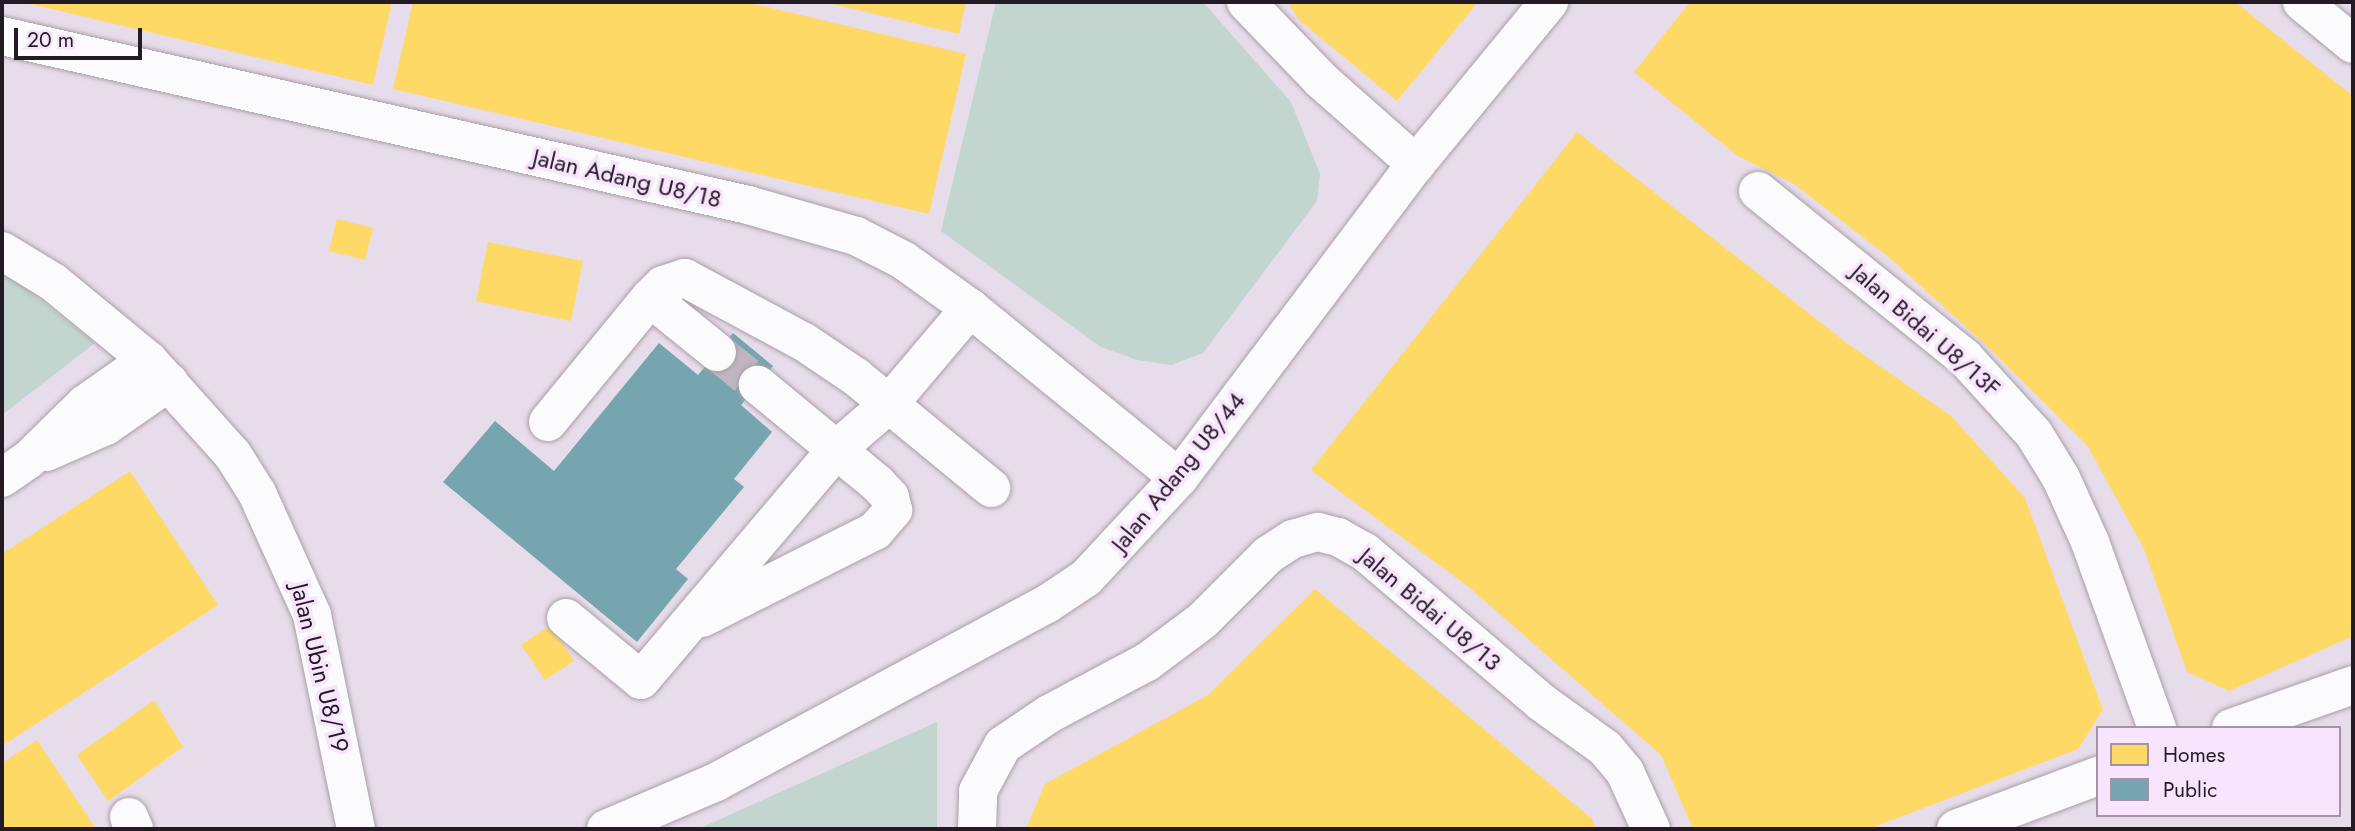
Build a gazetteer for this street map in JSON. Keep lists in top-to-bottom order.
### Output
{
  "streets": {
    "street": [
      "Jalan Adang U8/18",
      "Jalan Bidai U8/13F",
      "Jalan Adang U8/44",
      "Jalan Bidai U8/13",
      "Jalan Ubin U8/19"
    ]
  },
  "crossings": [
    ["Jalan Adang U8/18", "Jalan Adang U8/44"]
  ],
  "legend": ["Homes", "Public"],
  "scale_bar": "20 m"
}
